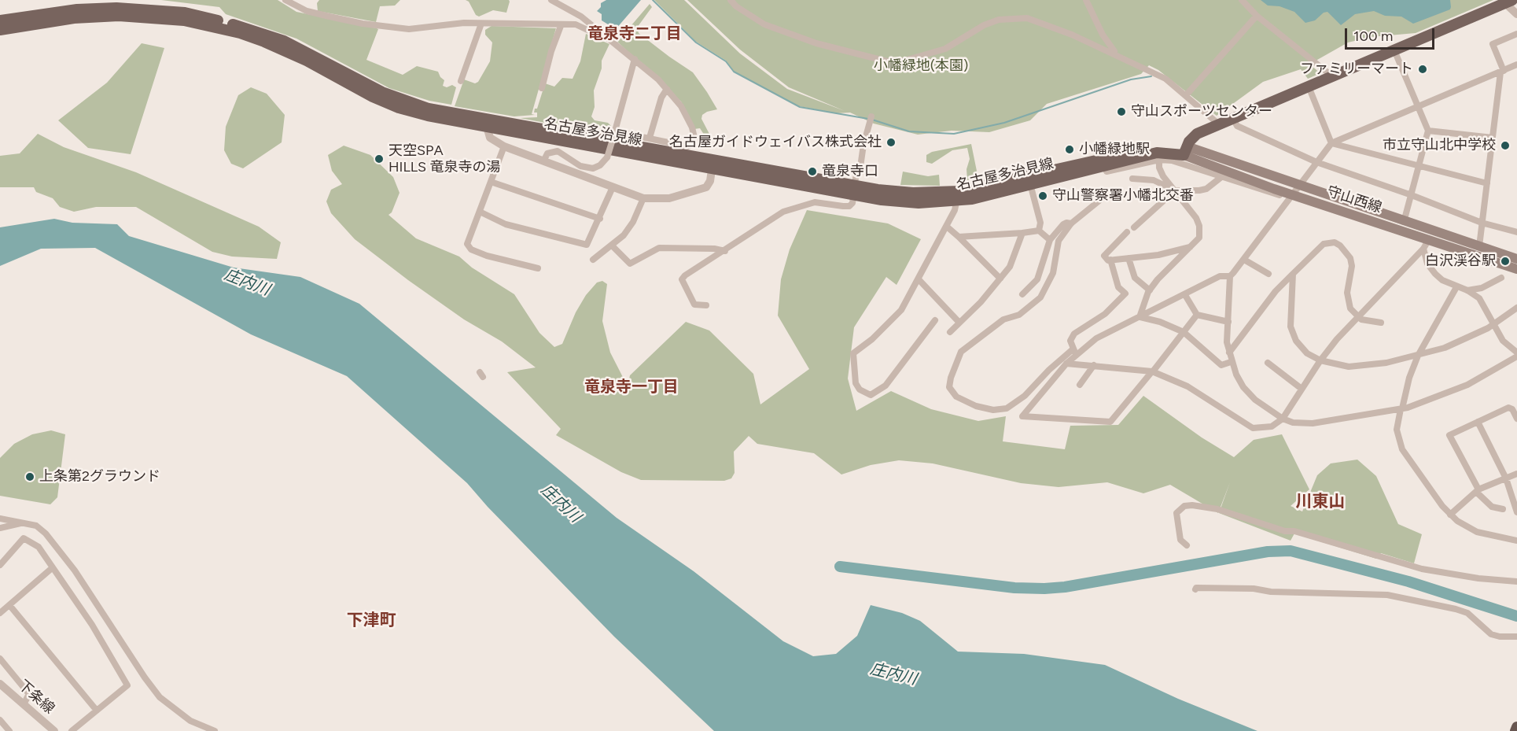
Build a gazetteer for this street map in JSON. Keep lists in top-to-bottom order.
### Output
{
  "streets": {
    "main road": ["名古屋多治見線", "守山西線"],
    "street": ["下条線"]
  },
  "crossings": [
    ["名古屋多治見線", "守山西線"]
  ],
  "districts": [
    "竜泉寺二丁目",
    "竜泉寺一丁目",
    "川東山",
    "下津町"
  ],
  "water": ["庄内川"],
  "parks": ["小幡緑地(本園)"],
  "places": [
    "ファミリーマート",
    "守山スポーツセンター",
    "名古屋ガイドウェイバス株式会社",
    "市立守山北中学校",
    "小幡緑地駅",
    "天空SPA HILLS 竜泉寺の湯",
    "竜泉寺口",
    "守山警察署小幡北交番",
    "白沢渓谷駅",
    "上条第2グラウンド"
  ],
  "scale_bar": "100 m"
}
